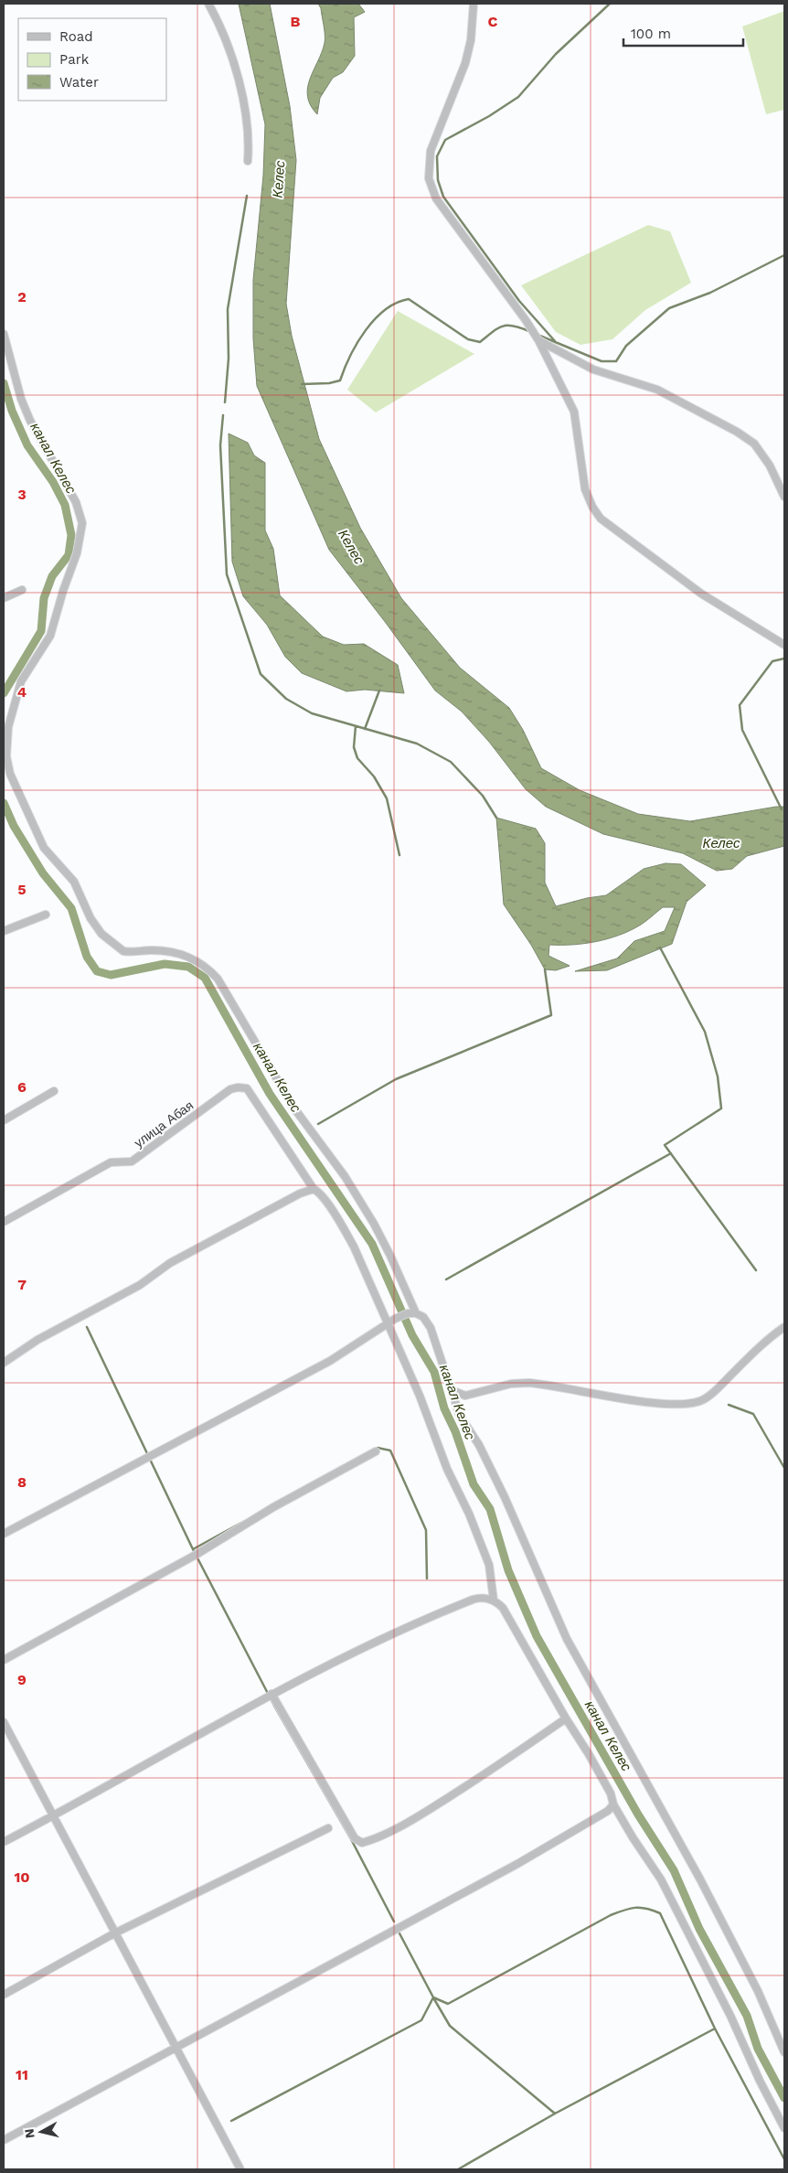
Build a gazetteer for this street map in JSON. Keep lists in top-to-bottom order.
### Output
{
  "streets": {
    "street": ["улица Абая"]
  },
  "water": ["Келес", "канал Келес"],
  "legend": ["Road", "Park", "Water"],
  "scale_bar": "100 m",
  "north": "left",
  "grid": {
    "columns": ["B", "C"],
    "rows": [
      "2",
      "3",
      "4",
      "5",
      "6",
      "7",
      "8",
      "9",
      "10",
      "11"
    ]
  }
}
